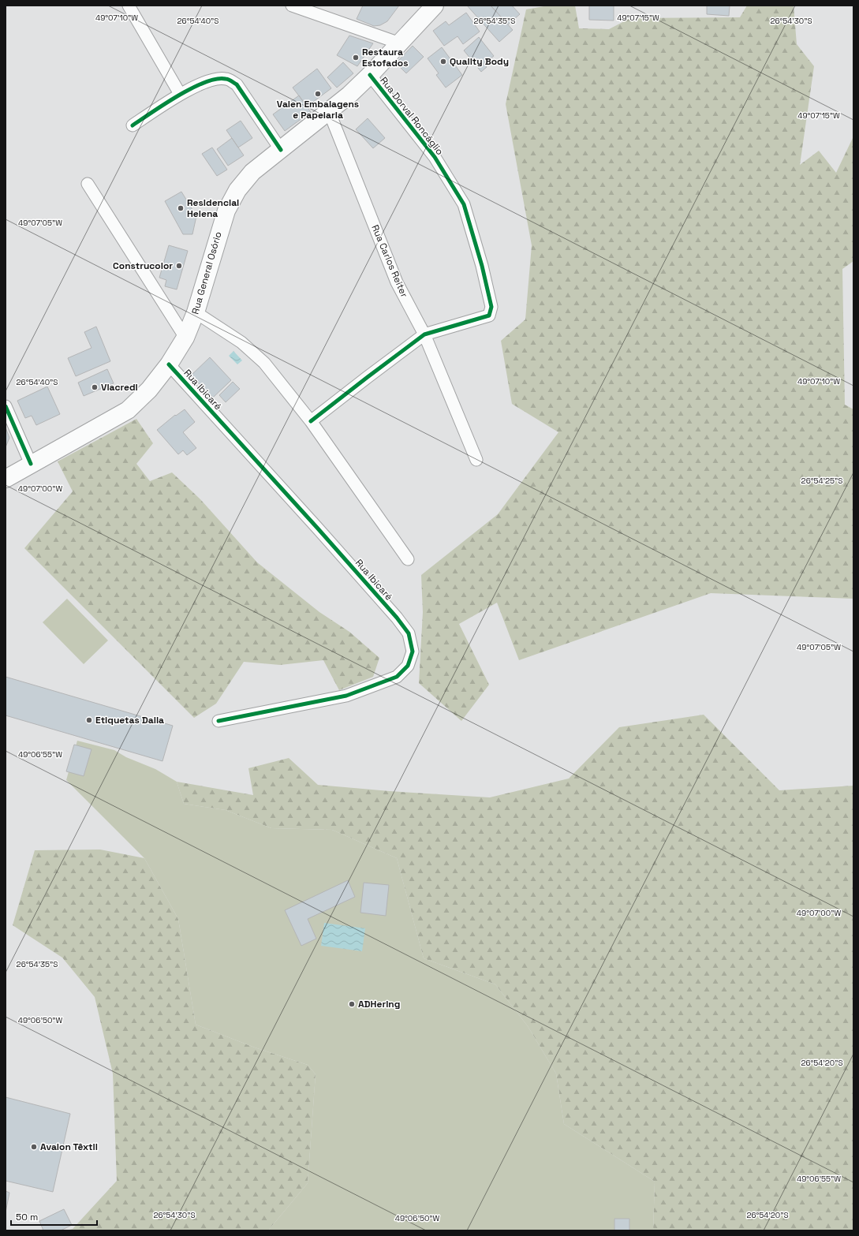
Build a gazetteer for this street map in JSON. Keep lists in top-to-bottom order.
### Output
{
  "streets": {
    "main road": ["Rua General Osório"],
    "street": ["Rua Dorval Roncáglio", "Rua Carlos Reiter", "Rua Ibicaré"]
  },
  "crossings": [
    ["Rua Dorval Roncáglio", "Rua Carlos Reiter"],
    ["Rua Dorval Roncáglio", "Rua General Osório"],
    ["Rua Carlos Reiter", "Rua General Osório"],
    ["Rua General Osório", "Rua Ibicaré"]
  ],
  "places": [
    "Restaura Estofados",
    "Quality Body",
    "Valen Embalagens e Papelaria",
    "Residencial Helena",
    "Construcolor",
    "Viacredi",
    "Etiquetas Dalla",
    "ADHering",
    "Avalon Têxtil"
  ],
  "scale_bar": "50 m",
  "coordinates": [
    "49°07'10\"W",
    "49°07'15\"W",
    "26°54'40\"S",
    "26°54'35\"S",
    "26°54'30\"S",
    "49°07'05\"W",
    "26°54'25\"S",
    "49°07'00\"W",
    "49°06'55\"W",
    "49°06'50\"W",
    "26°54'20\"S"
  ]
}
